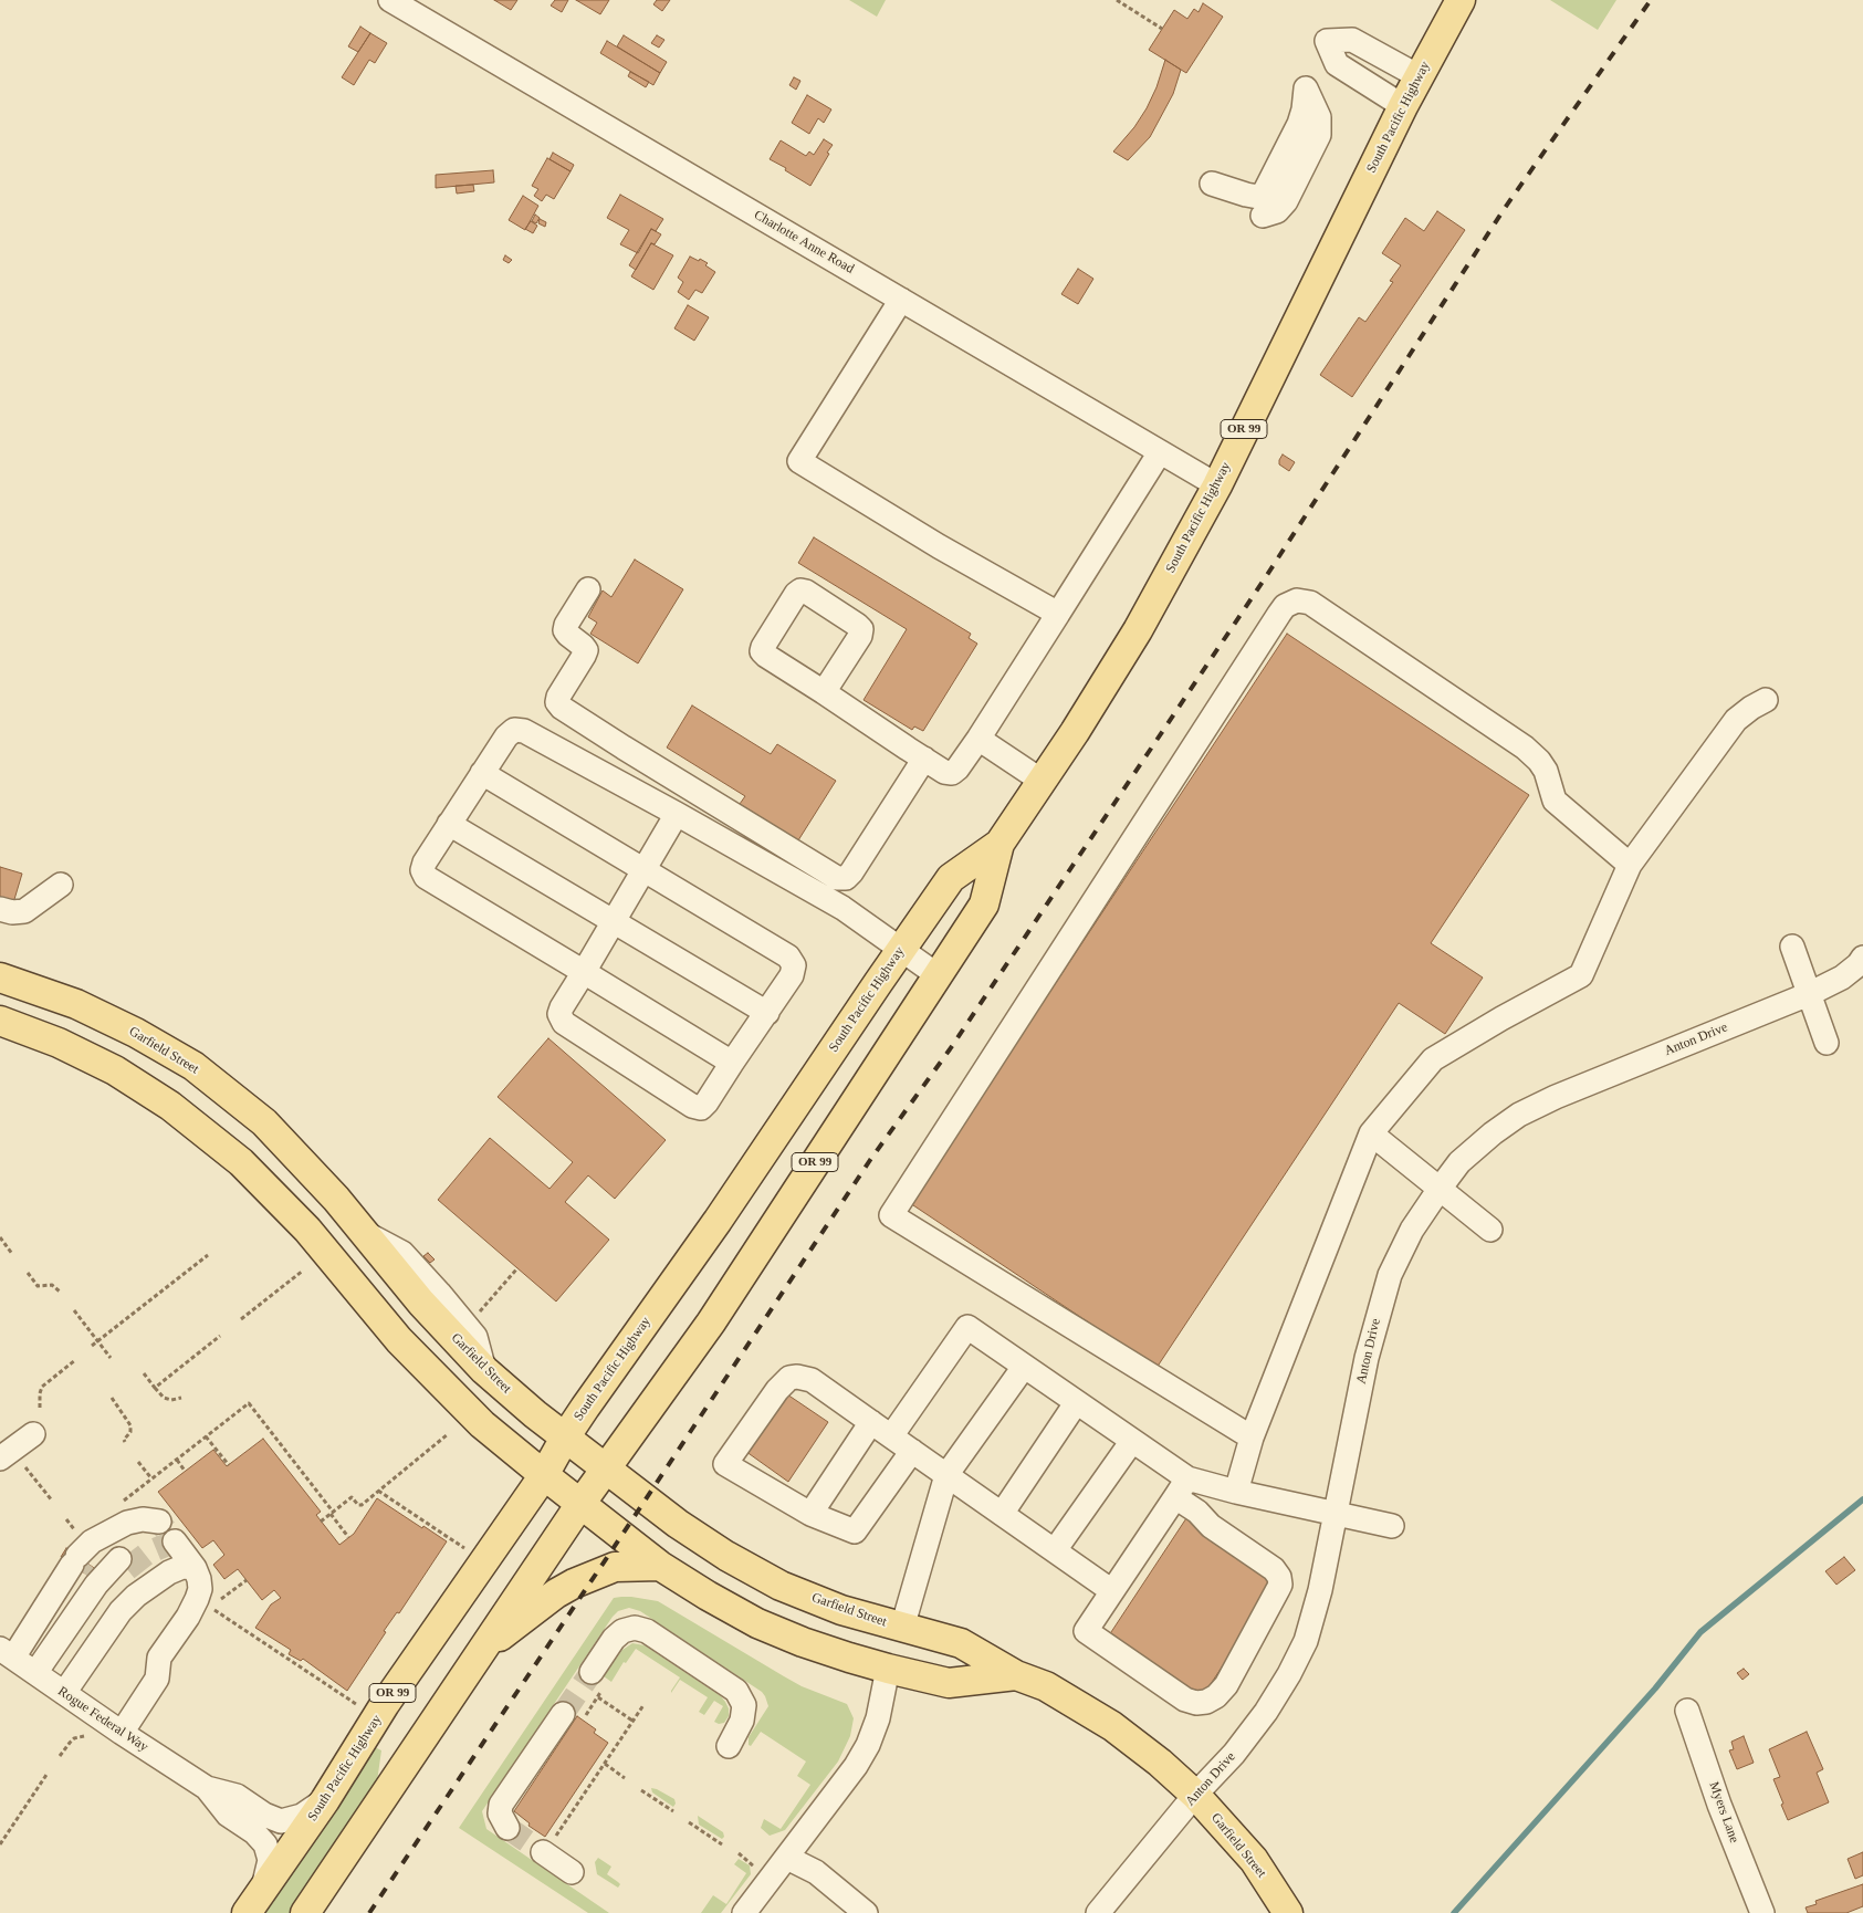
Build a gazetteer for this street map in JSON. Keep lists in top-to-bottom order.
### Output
{
  "streets": {
    "main road": ["South Pacific Highway", "OR 99", "Garfield Street"],
    "street": [
      "Charlotte Anne Road",
      "Anton Drive",
      "Rogue Federal Way",
      "Myers Lane"
    ]
  },
  "crossings": [
    ["South Pacific Highway", "Charlotte Anne Road"],
    ["South Pacific Highway", "Garfield Street"],
    ["South Pacific Highway", "Rogue Federal Way"],
    ["Anton Drive", "Garfield Street"]
  ]
}
